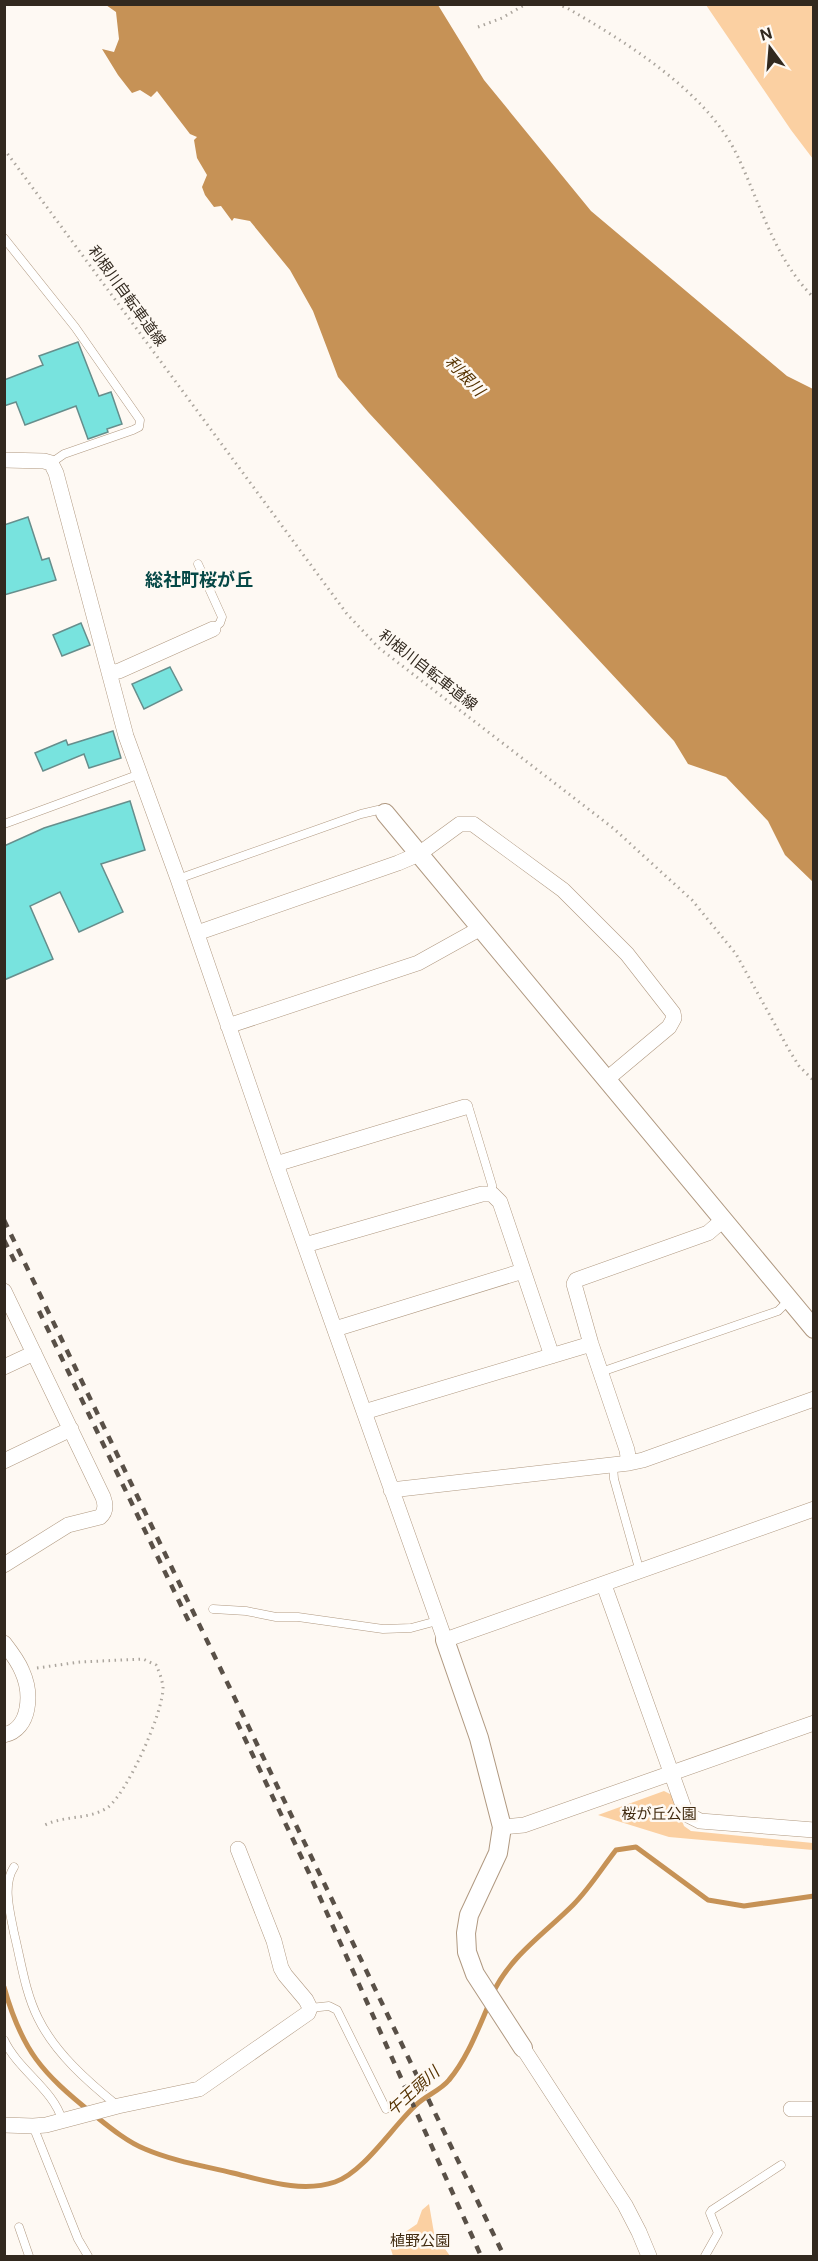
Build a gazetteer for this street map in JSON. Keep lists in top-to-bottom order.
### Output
{
  "streets": {
    "path": ["利根川自転車道線"]
  },
  "districts": ["総社町桜が丘"],
  "water": ["利根川", "午王頭川"],
  "parks": ["桜が丘公園", "植野公園"],
  "north": "top"
}
